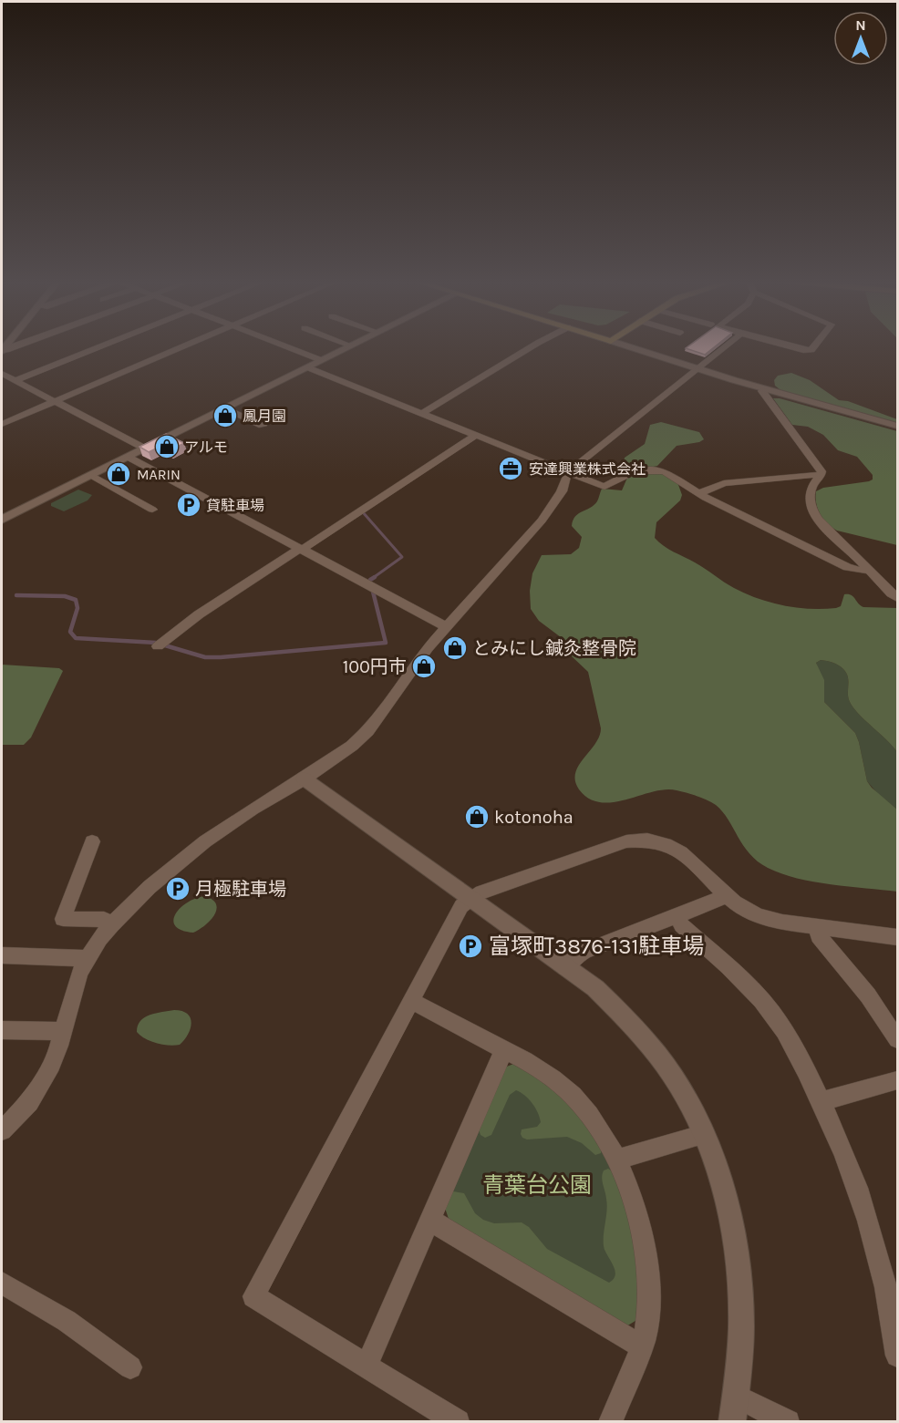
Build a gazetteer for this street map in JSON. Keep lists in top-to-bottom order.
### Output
{
  "parks": ["青葉台公園"],
  "places": {
    "shop": [
      "鳳月園",
      "アルモ",
      "MARIN",
      "とみにし鍼灸整骨院",
      "100円市",
      "kotonoha"
    ],
    "office": ["安達興業株式会社"],
    "parking": ["貸駐車場", "月極駐車場", "富塚町3876-131駐車場"]
  },
  "north": "top"
}
